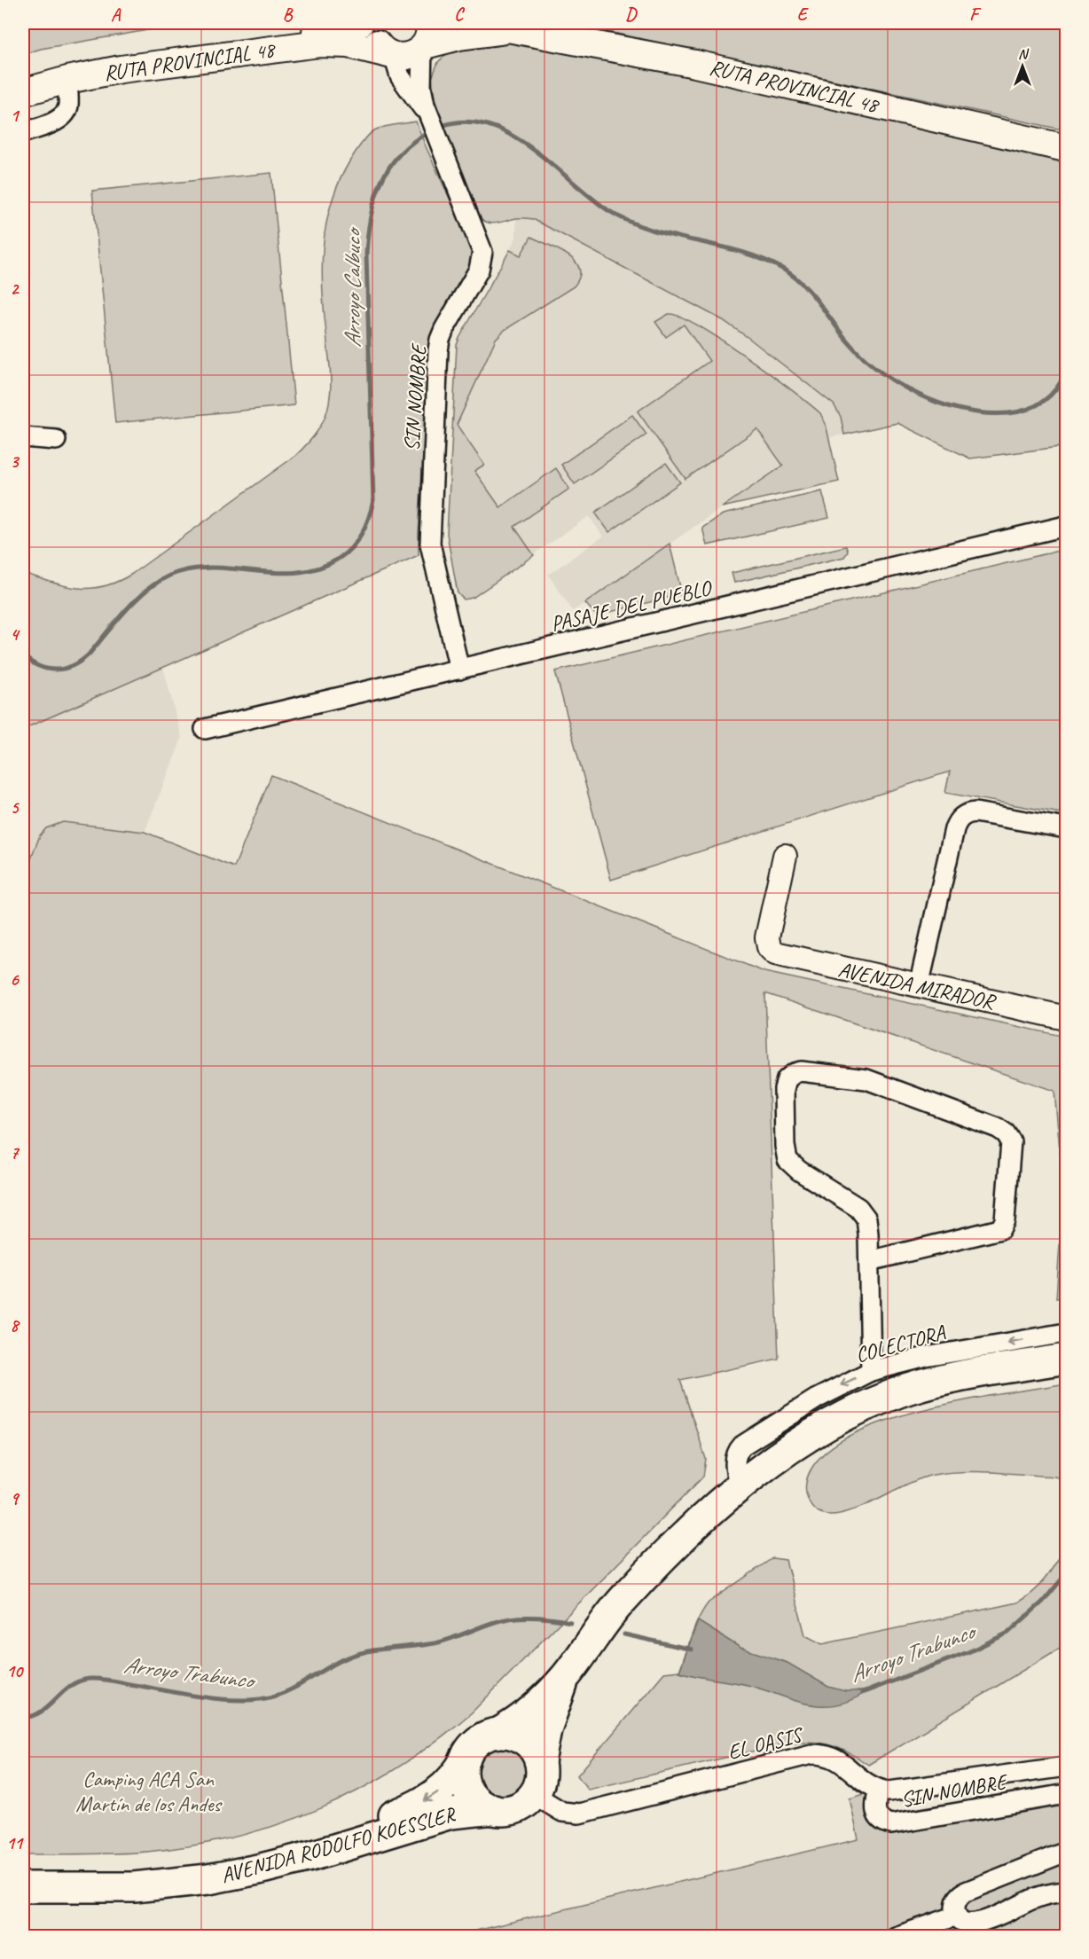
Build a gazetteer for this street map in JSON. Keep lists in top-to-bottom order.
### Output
{
  "streets": {
    "main road": ["RUTA PROVINCIAL 48", "AVENIDA RODOLFO KOESSLER"],
    "street": [
      "SIN NOMBRE",
      "PASAJE DEL PUEBLO",
      "AVENIDA MIRADOR",
      "COLECTORA",
      "EL OASIS"
    ]
  },
  "crossings": [
    ["RUTA PROVINCIAL 48", "SIN NOMBRE"],
    ["SIN NOMBRE", "PASAJE DEL PUEBLO"],
    ["SIN NOMBRE", "EL OASIS"],
    ["EL OASIS", "AVENIDA RODOLFO KOESSLER"]
  ],
  "one_way": ["COLECTORA"],
  "water": ["Arroyo Calbuco", "Arroyo Trabunco"],
  "parks": ["Camping ACA San Martín de los Andes"],
  "north": "top",
  "grid": {
    "columns": [
      "A",
      "B",
      "C",
      "D",
      "E",
      "F"
    ],
    "rows": [
      "1",
      "2",
      "3",
      "4",
      "5",
      "6",
      "7",
      "8",
      "9",
      "10",
      "11"
    ]
  }
}
